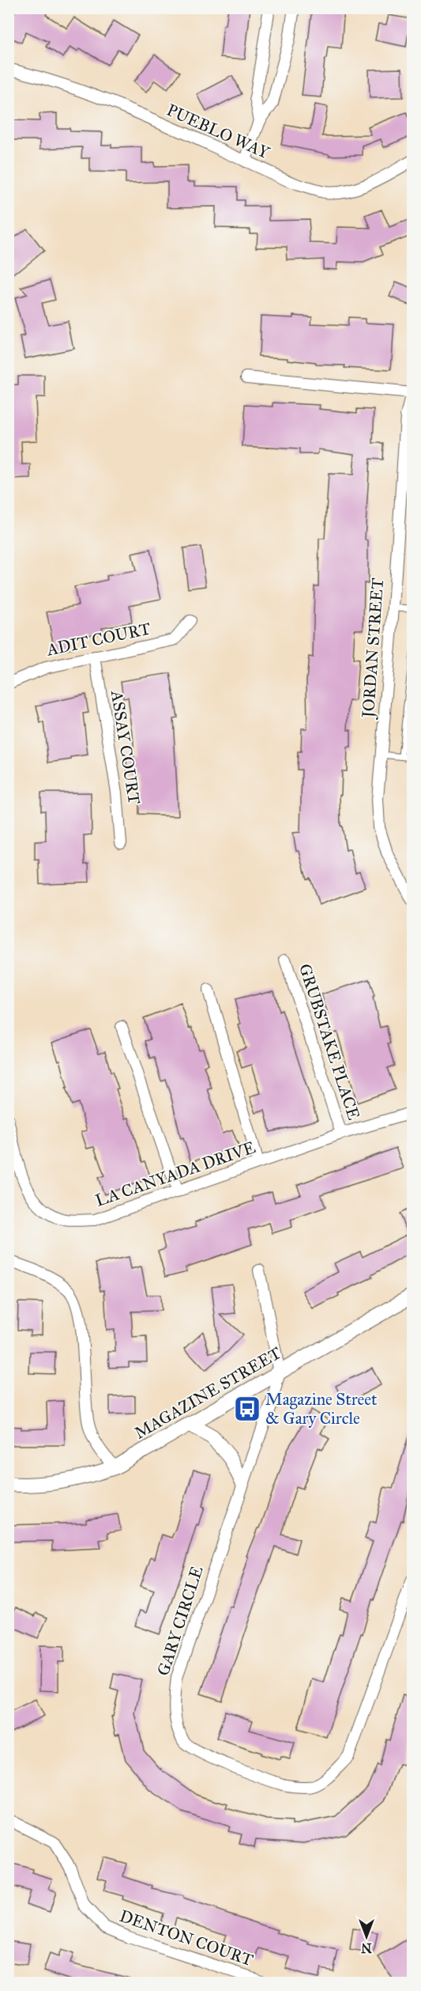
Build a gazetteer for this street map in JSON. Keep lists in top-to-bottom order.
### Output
{
  "streets": {
    "street": [
      "PUEBLO WAY",
      "ADIT COURT",
      "JORDAN STREET",
      "ASSAY COURT",
      "GRUBSTAKE PLACE",
      "LA CANYADA DRIVE",
      "MAGAZINE STREET",
      "GARY CIRCLE",
      "DENTON COURT"
    ]
  },
  "crossings": [
    ["ADIT COURT", "ASSAY COURT"],
    ["GRUBSTAKE PLACE", "LA CANYADA DRIVE"],
    ["MAGAZINE STREET", "GARY CIRCLE"]
  ],
  "places": {
    "bus stop": ["Magazine Street & Gary Circle"]
  },
  "north": "bottom"
}
